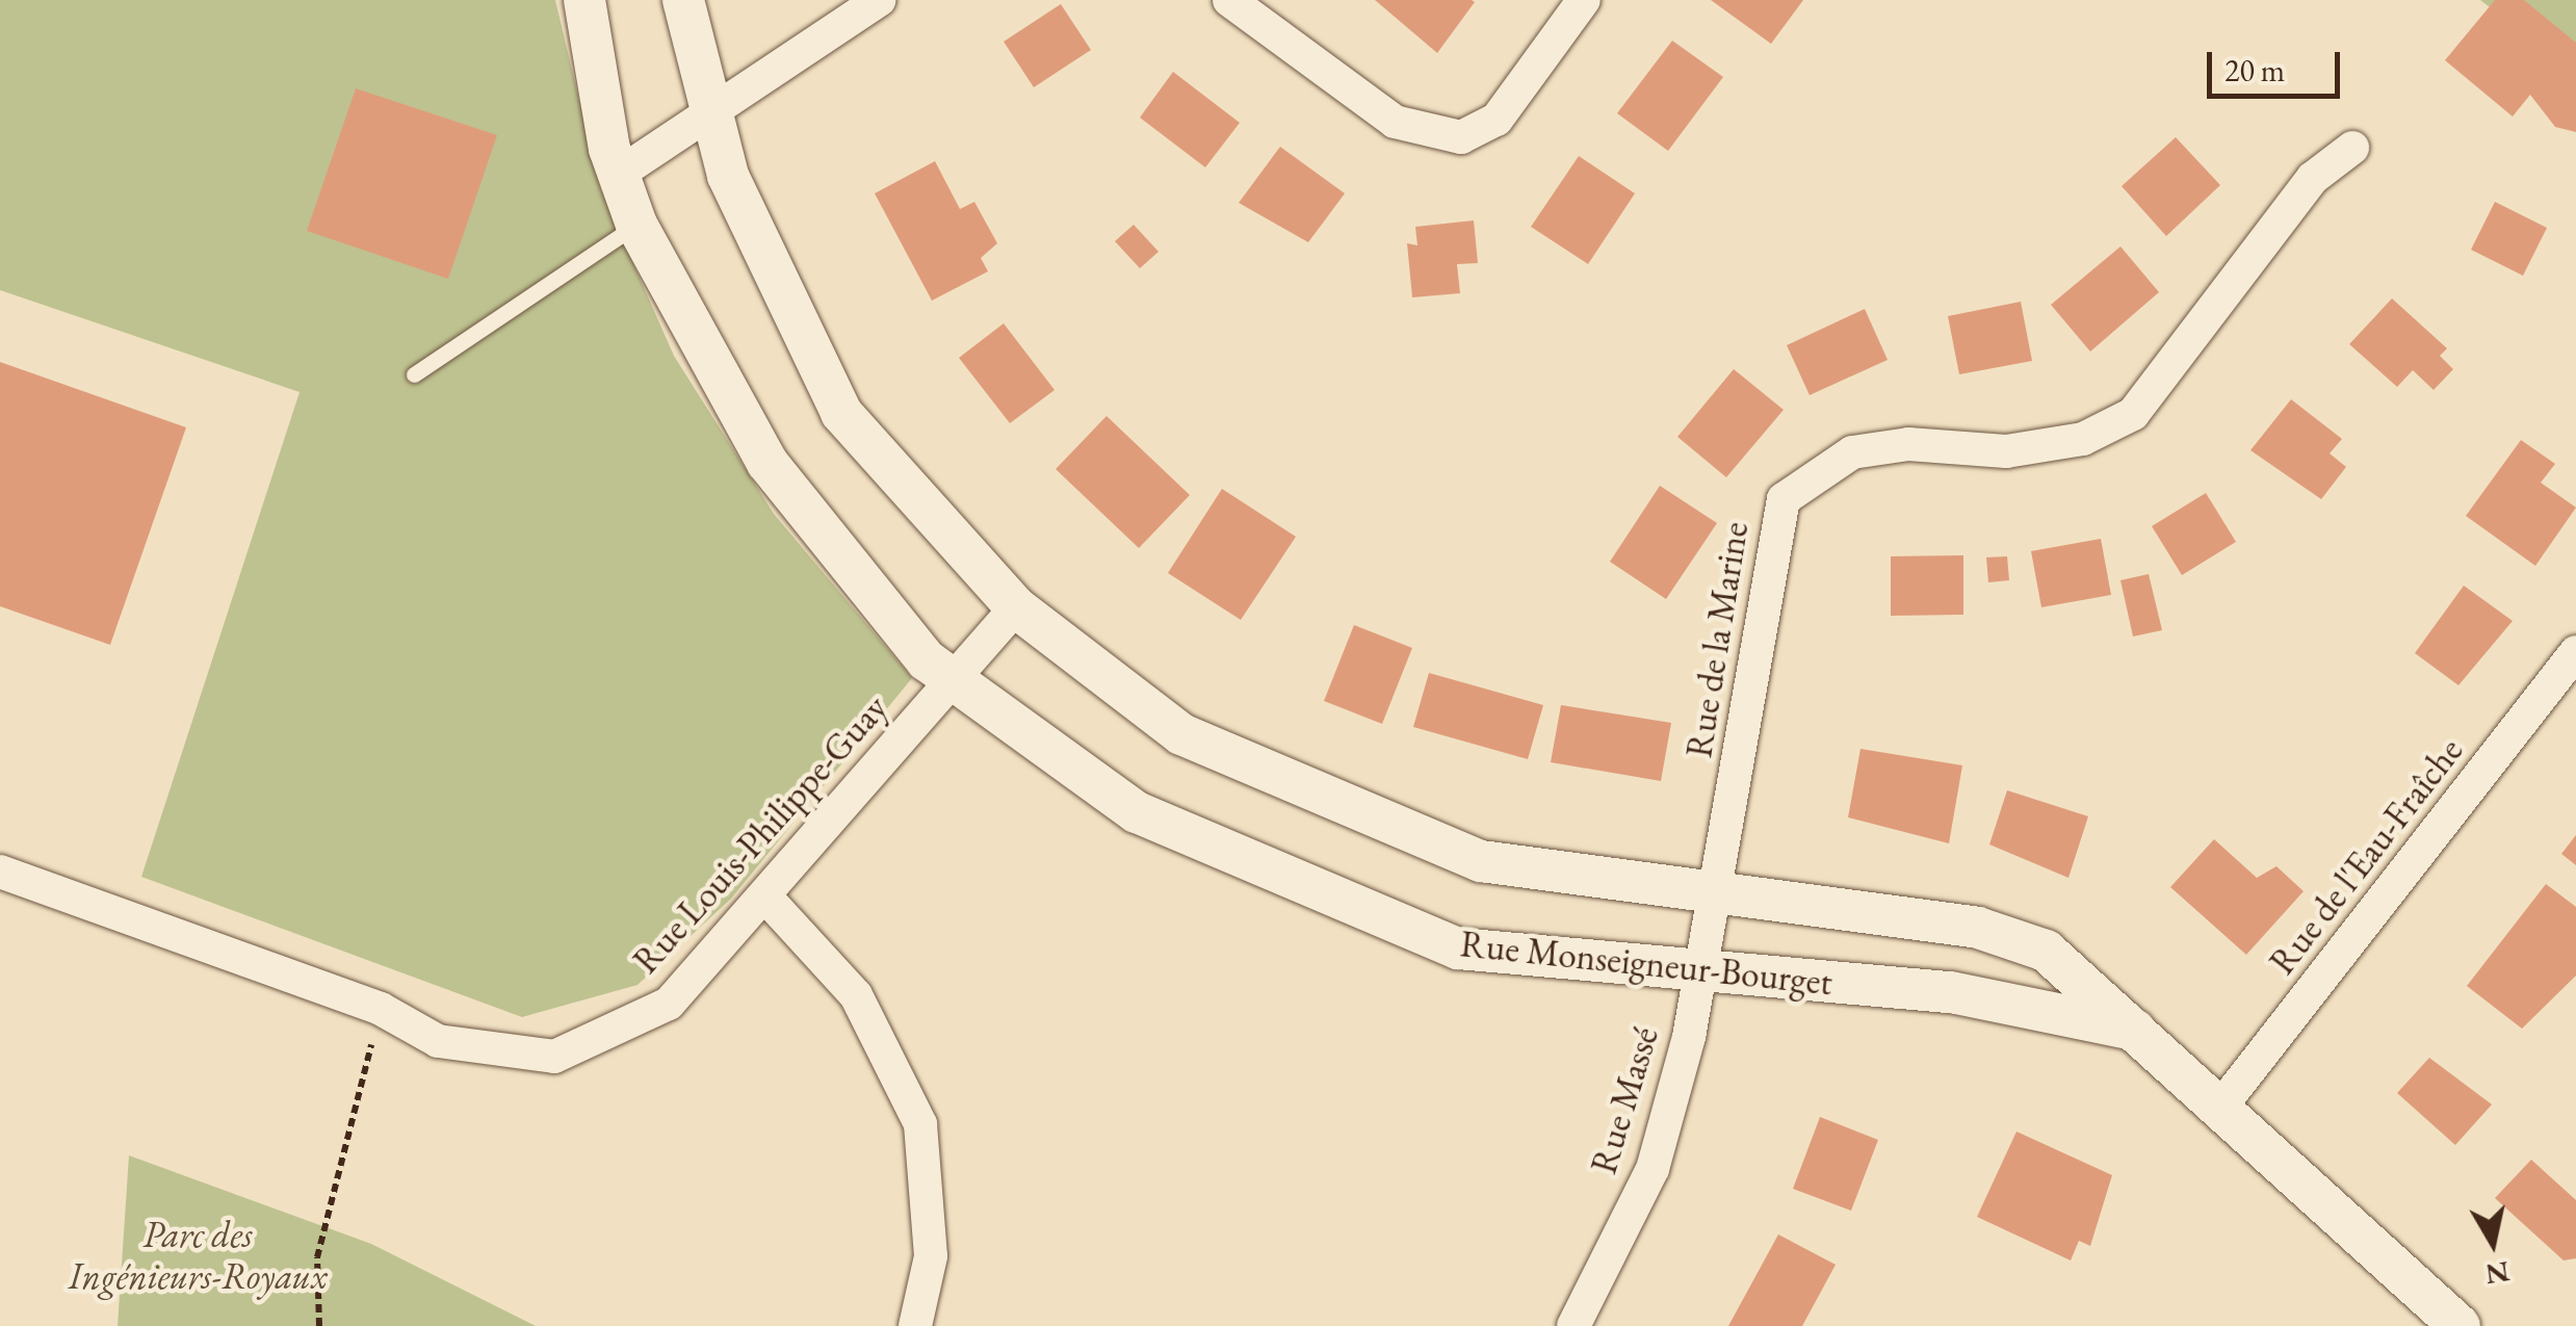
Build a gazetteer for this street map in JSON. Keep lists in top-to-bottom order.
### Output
{
  "streets": {
    "street": [
      "Rue de la Marine",
      "Rue Louis-Philippe-Guay",
      "Rue de l'Eau-Fraîche",
      "Rue Monseigneur-Bourget",
      "Rue Massé"
    ]
  },
  "crossings": [
    ["Rue de la Marine", "Rue Massé"],
    ["Rue Louis-Philippe-Guay", "Rue Monseigneur-Bourget"],
    ["Rue Monseigneur-Bourget", "Rue Massé"]
  ],
  "parks": ["Parc des Ingénieurs-Royaux"],
  "scale_bar": "20 m",
  "north": "bottom"
}
